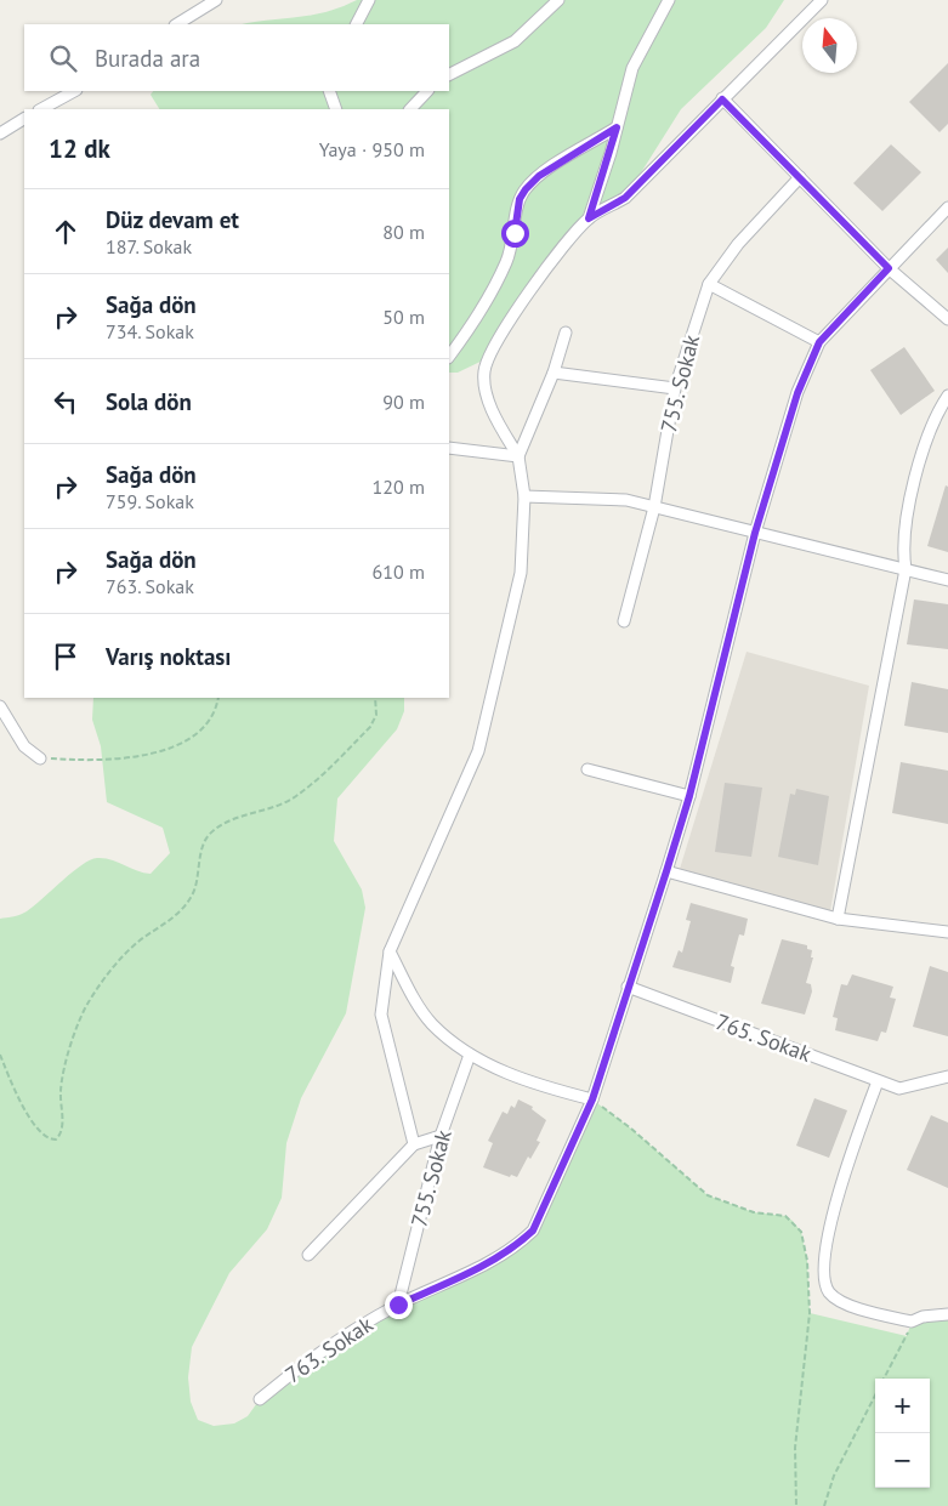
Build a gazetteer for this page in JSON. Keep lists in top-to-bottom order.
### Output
{
  "streets": {
    "street": ["755. Sokak", "765. Sokak", "763. Sokak"]
  },
  "crossings": [
    ["755. Sokak", "763. Sokak"],
    ["765. Sokak", "763. Sokak"]
  ],
  "north": "top",
  "page": {
    "search": "Burada ara",
    "heading": ["12 dk", "Yaya · 950 m"],
    "list": [
      ["Düz devam et", "187. Sokak", "80 m"],
      ["Sağa dön", "734. Sokak", "50 m"],
      ["Sola dön", "90 m"],
      ["Sağa dön", "759. Sokak", "120 m"],
      ["Sağa dön", "763. Sokak", "610 m"],
      "Varış noktası"
    ],
    "map_buttons": ["+", "−"]
  }
}
